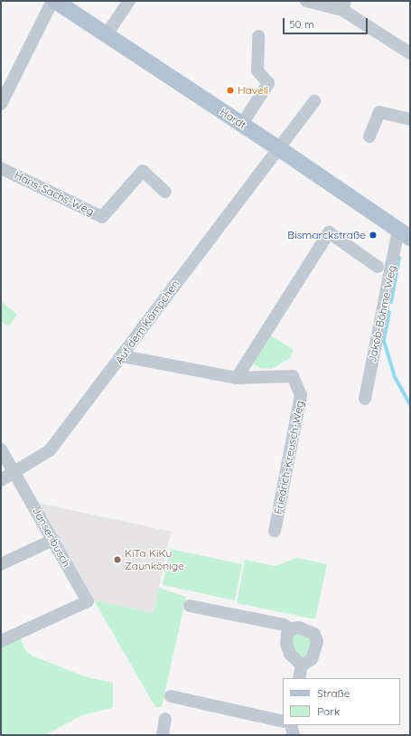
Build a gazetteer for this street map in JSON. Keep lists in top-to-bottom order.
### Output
{
  "streets": {
    "main road": ["Hardt"],
    "street": [
      "Hans-Sachs-Weg",
      "Jakob-Böhme-Weg",
      "Auf dem Kämpchen",
      "Friedrich-Kreusch-Weg",
      "Jansenbusch"
    ]
  },
  "crossings": [
    ["Hardt", "Jakob-Böhme-Weg"],
    ["Hardt", "Auf dem Kämpchen"],
    ["Auf dem Kämpchen", "Friedrich-Kreusch-Weg"],
    ["Auf dem Kämpchen", "Jansenbusch"]
  ],
  "places": ["Haveli", "Bismarckstraße", "KiTa KiKu Zaunkönige"],
  "legend": ["Straße", "Park"],
  "scale_bar": "50 m"
}
